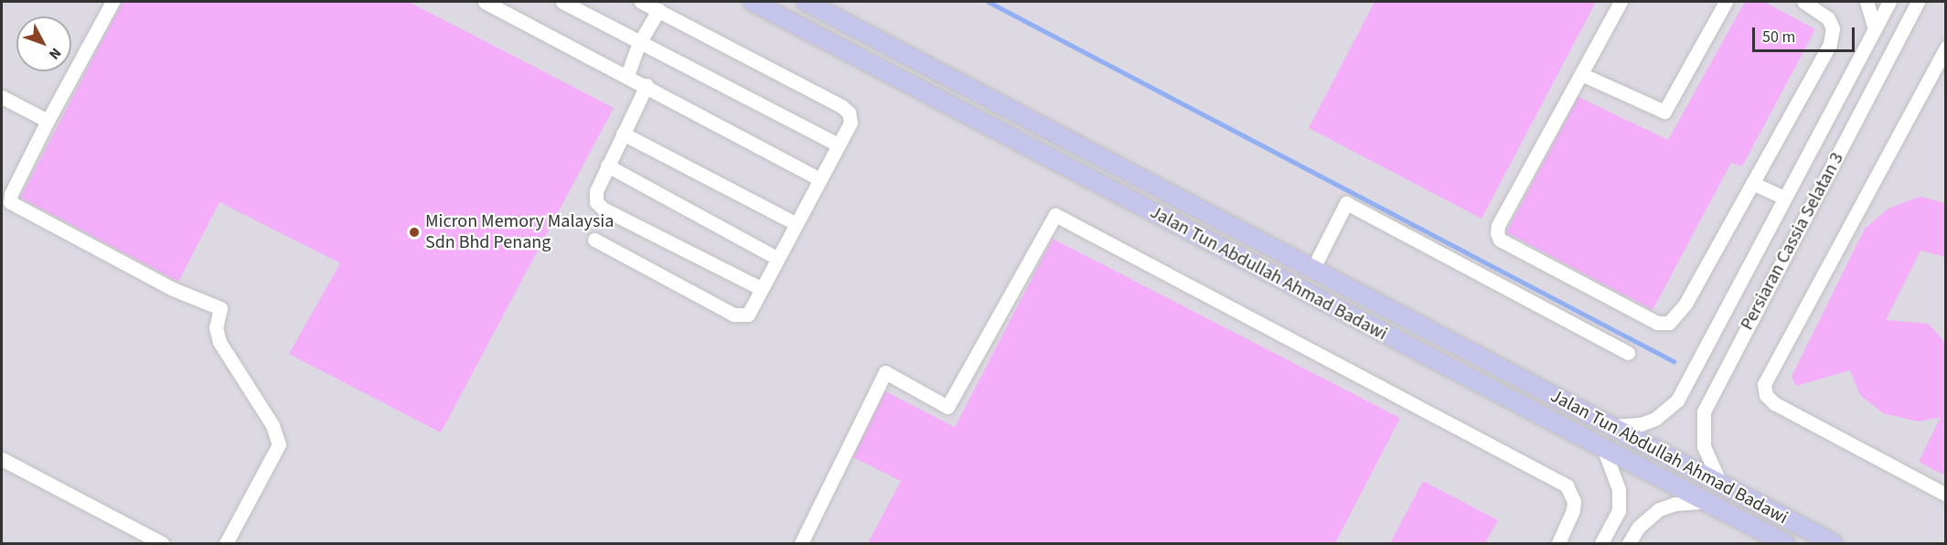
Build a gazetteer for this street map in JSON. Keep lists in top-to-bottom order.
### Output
{
  "streets": {
    "main road": ["Jalan Tun Abdullah Ahmad Badawi"],
    "street": ["Persiaran Cassia Selatan 3"]
  },
  "crossings": [
    ["Persiaran Cassia Selatan 3", "Jalan Tun Abdullah Ahmad Badawi"]
  ],
  "places": ["Micron Memory Malaysia Sdn Bhd Penang"],
  "scale_bar": "50 m",
  "north": "bottom right"
}
